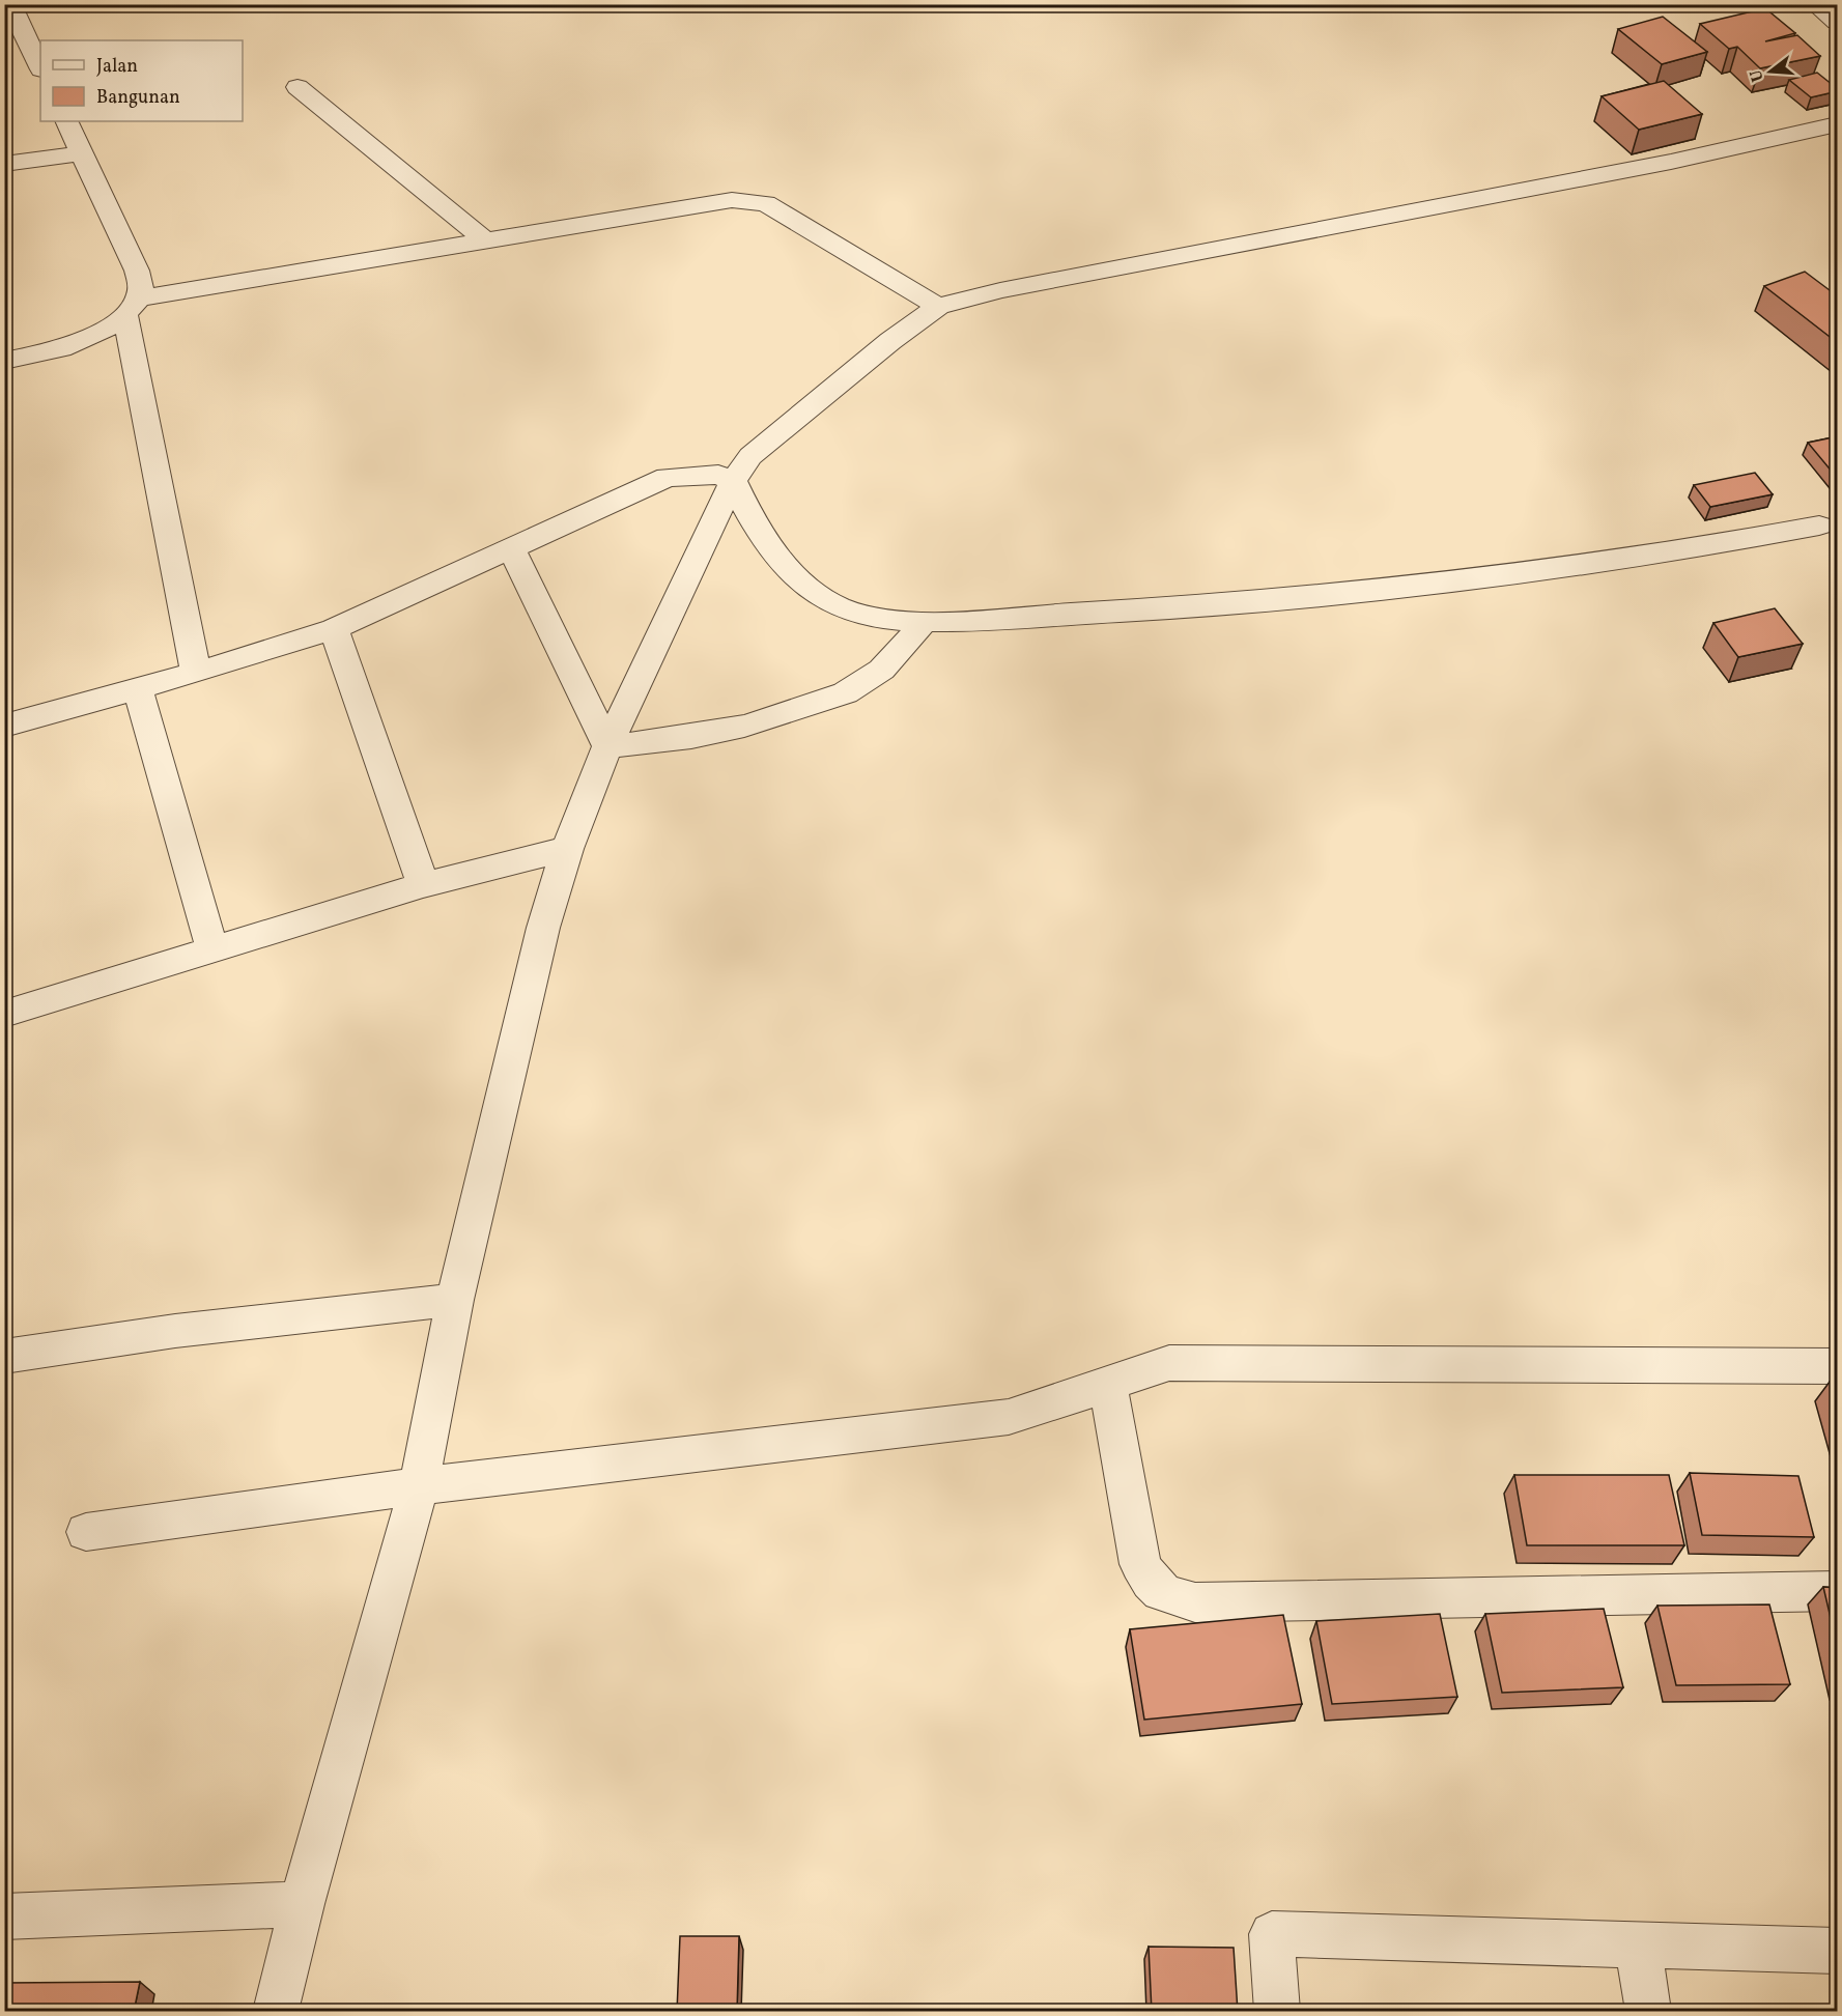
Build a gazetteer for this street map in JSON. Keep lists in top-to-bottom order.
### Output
{
  "legend": ["Jalan", "Bangunan"],
  "north": "left"
}
